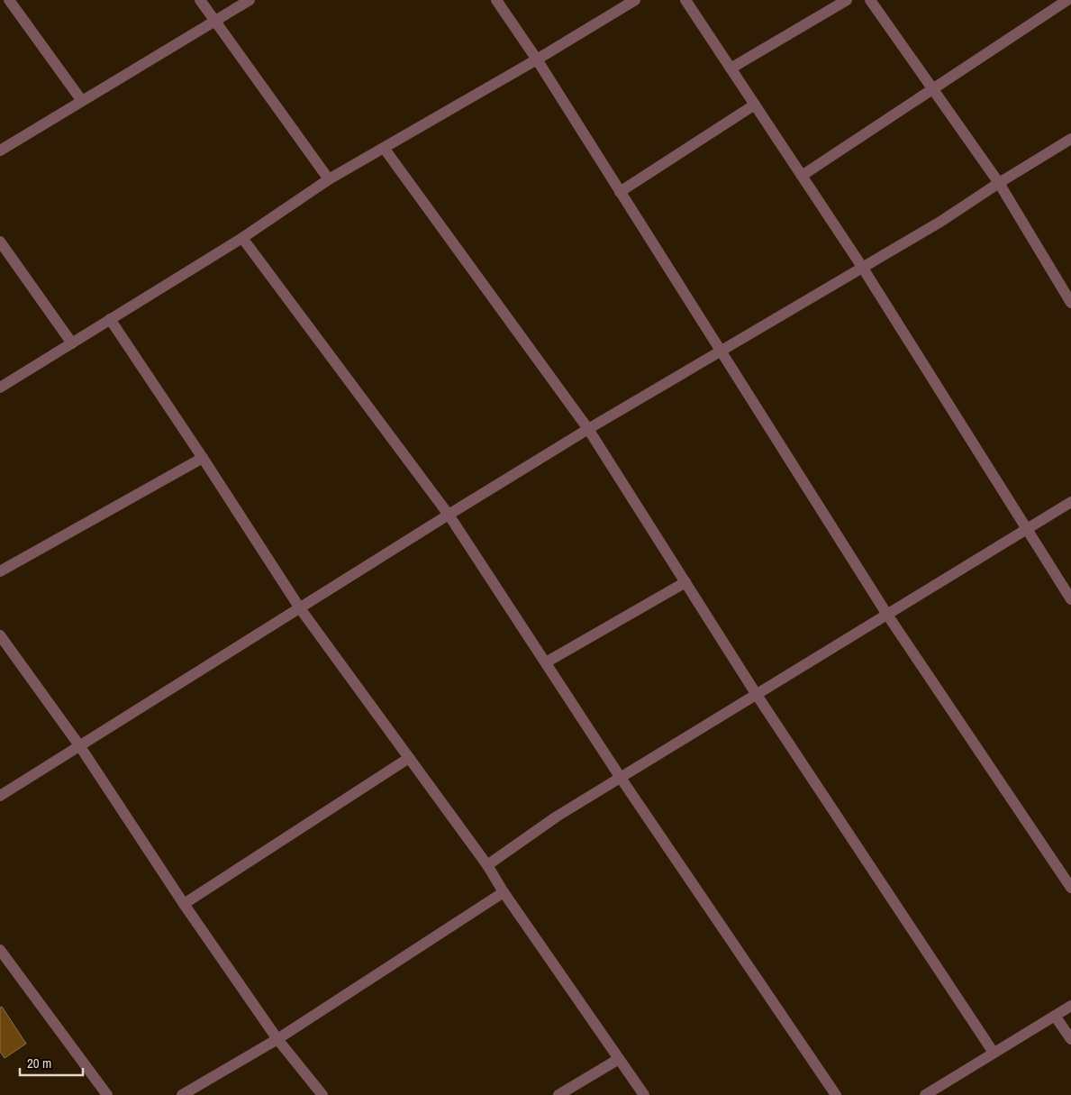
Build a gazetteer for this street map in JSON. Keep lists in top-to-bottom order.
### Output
{
  "scale_bar": "20 m"
}
